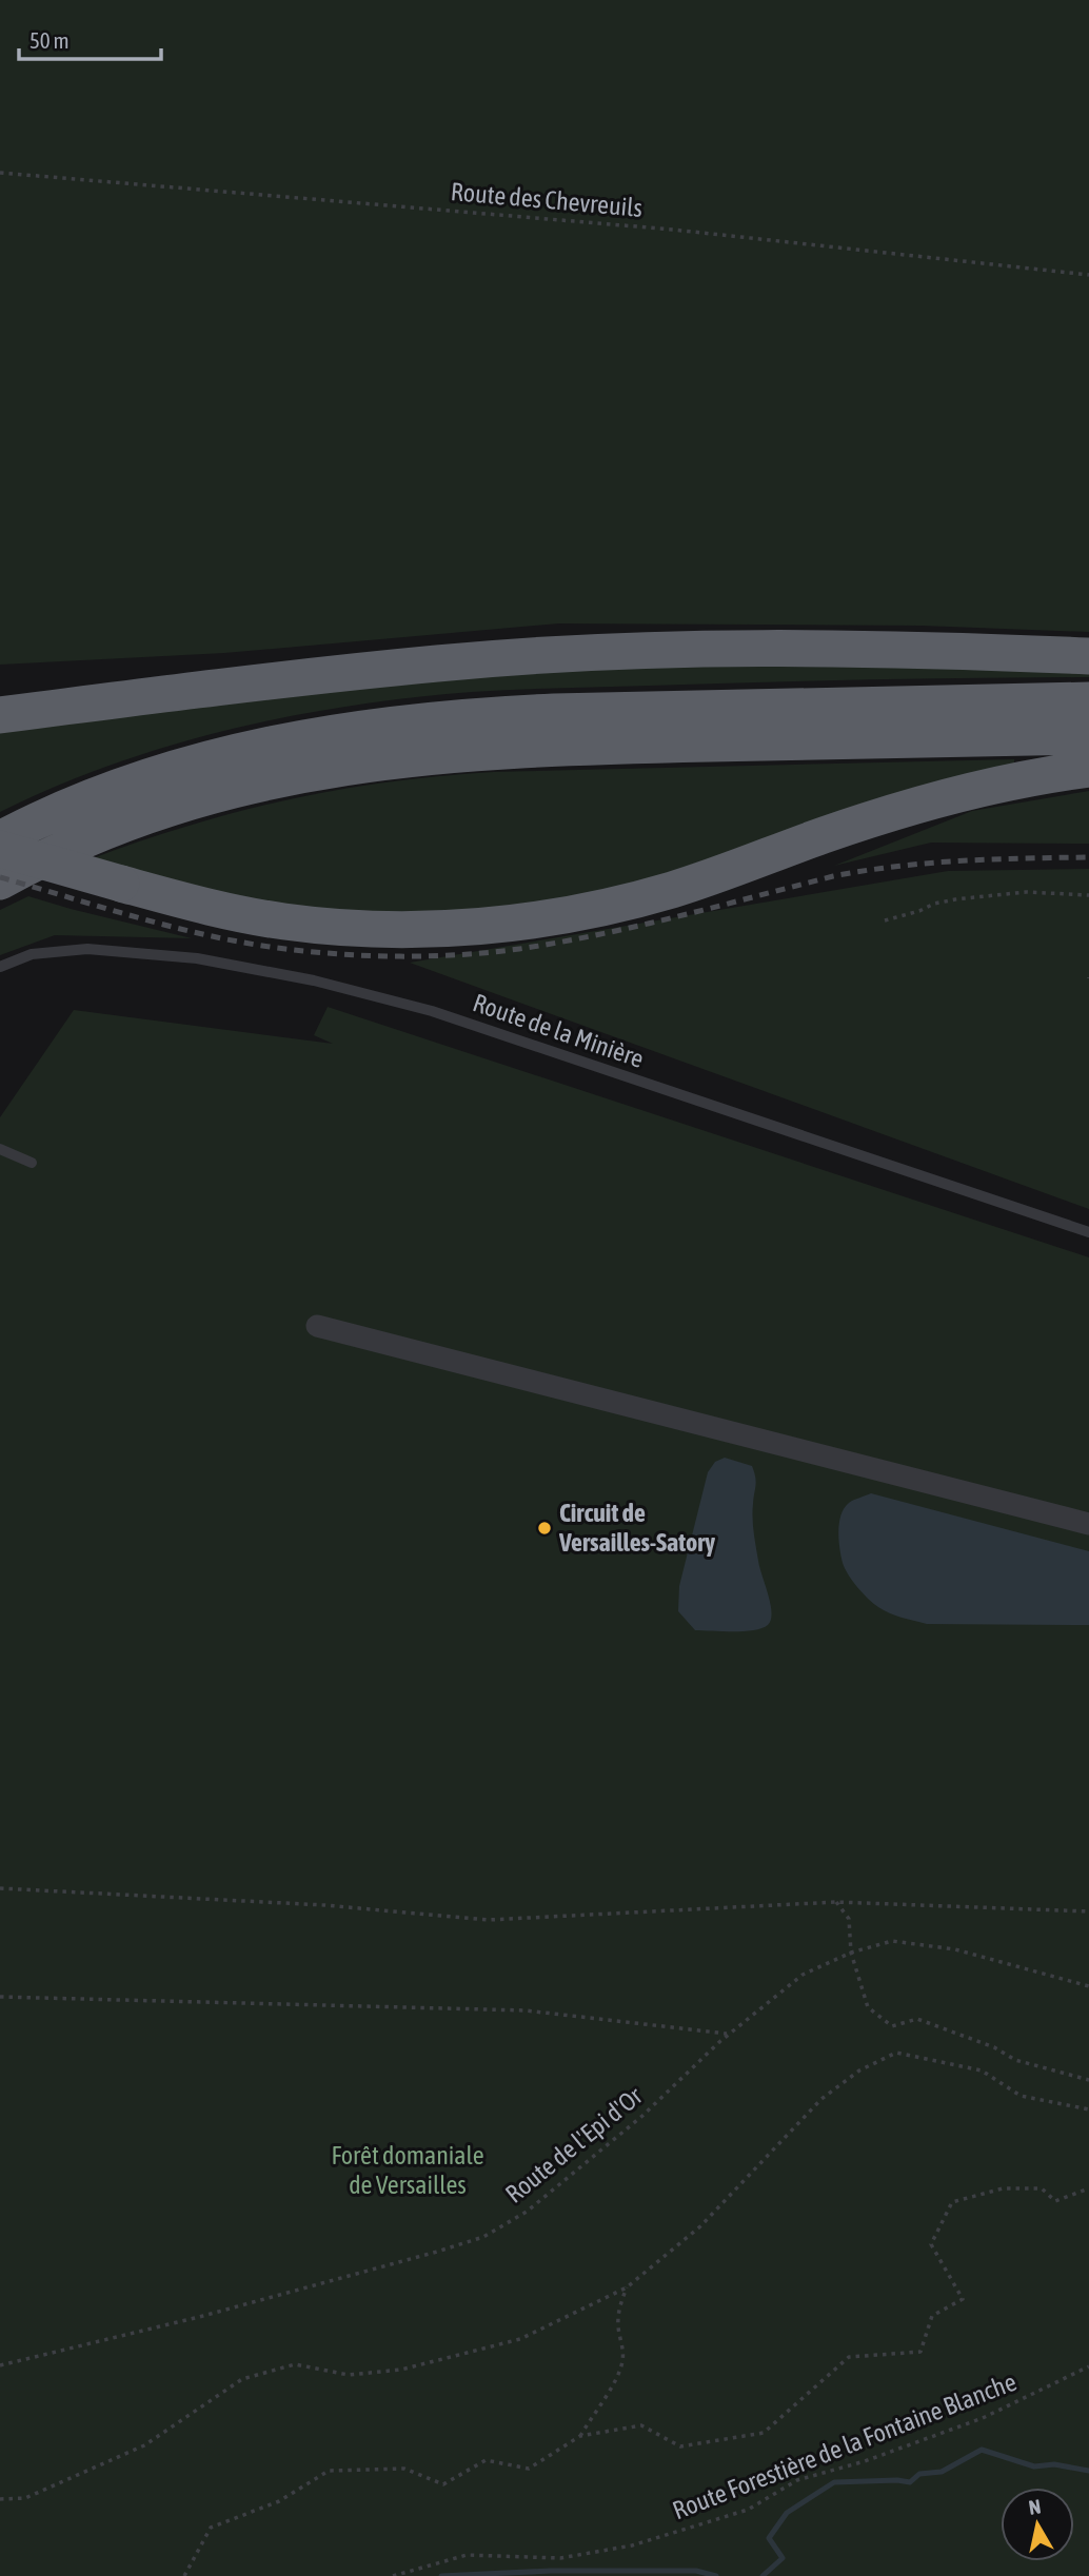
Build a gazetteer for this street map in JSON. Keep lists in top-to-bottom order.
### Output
{
  "streets": {
    "lane": ["Route de la Minière"],
    "path": ["Route des Chevreuils", "Route de l'Epi d'Or", "Route Forestière de la Fontaine Blanche"]
  },
  "parks": ["Forêt domaniale de Versailles"],
  "places": ["Circuit de Versailles-Satory"],
  "scale_bar": "50 m",
  "north": "top"
}
